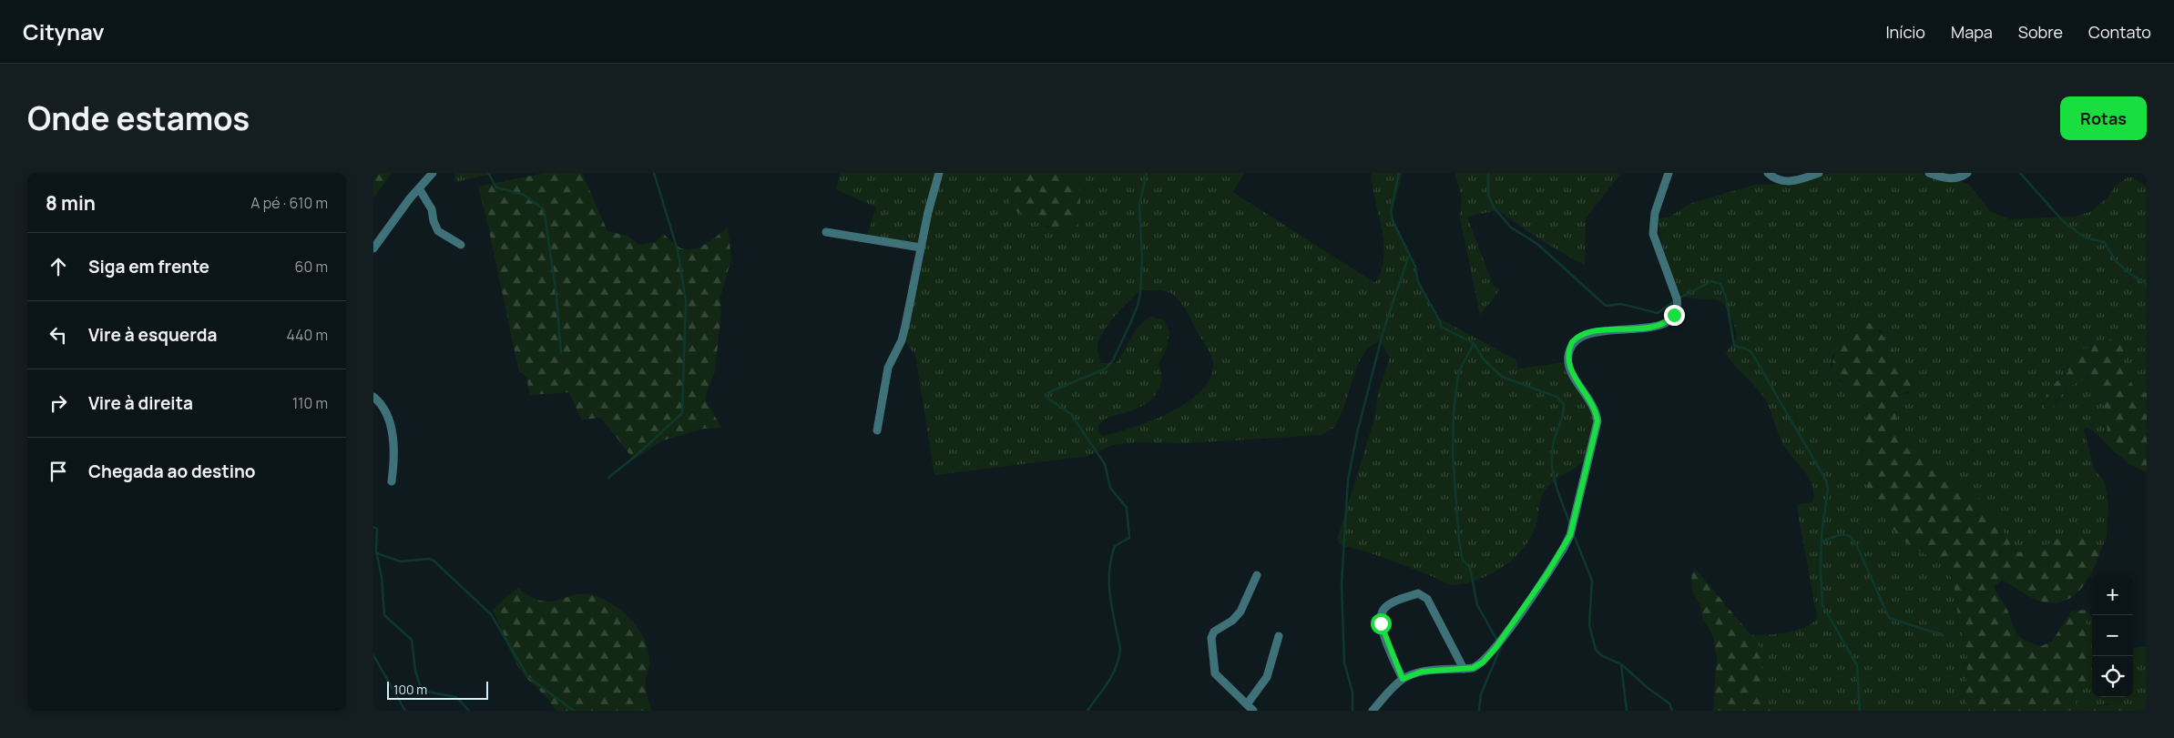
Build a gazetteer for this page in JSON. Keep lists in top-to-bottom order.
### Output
{
  "scale_bar": "100 m",
  "page": {
    "header": "Citynav",
    "nav": [
      "Início",
      "Mapa",
      "Sobre",
      "Contato"
    ],
    "title": "Onde estamos",
    "buttons": "Rotas",
    "heading": ["8 min", "A pé · 610 m"],
    "list": [
      ["Siga em frente", "60 m"],
      ["Vire à esquerda", "440 m"],
      ["Vire à direita", "110 m"],
      "Chegada ao destino"
    ],
    "map_buttons": ["+", "−"],
    "scale": "100 m"
  }
}
